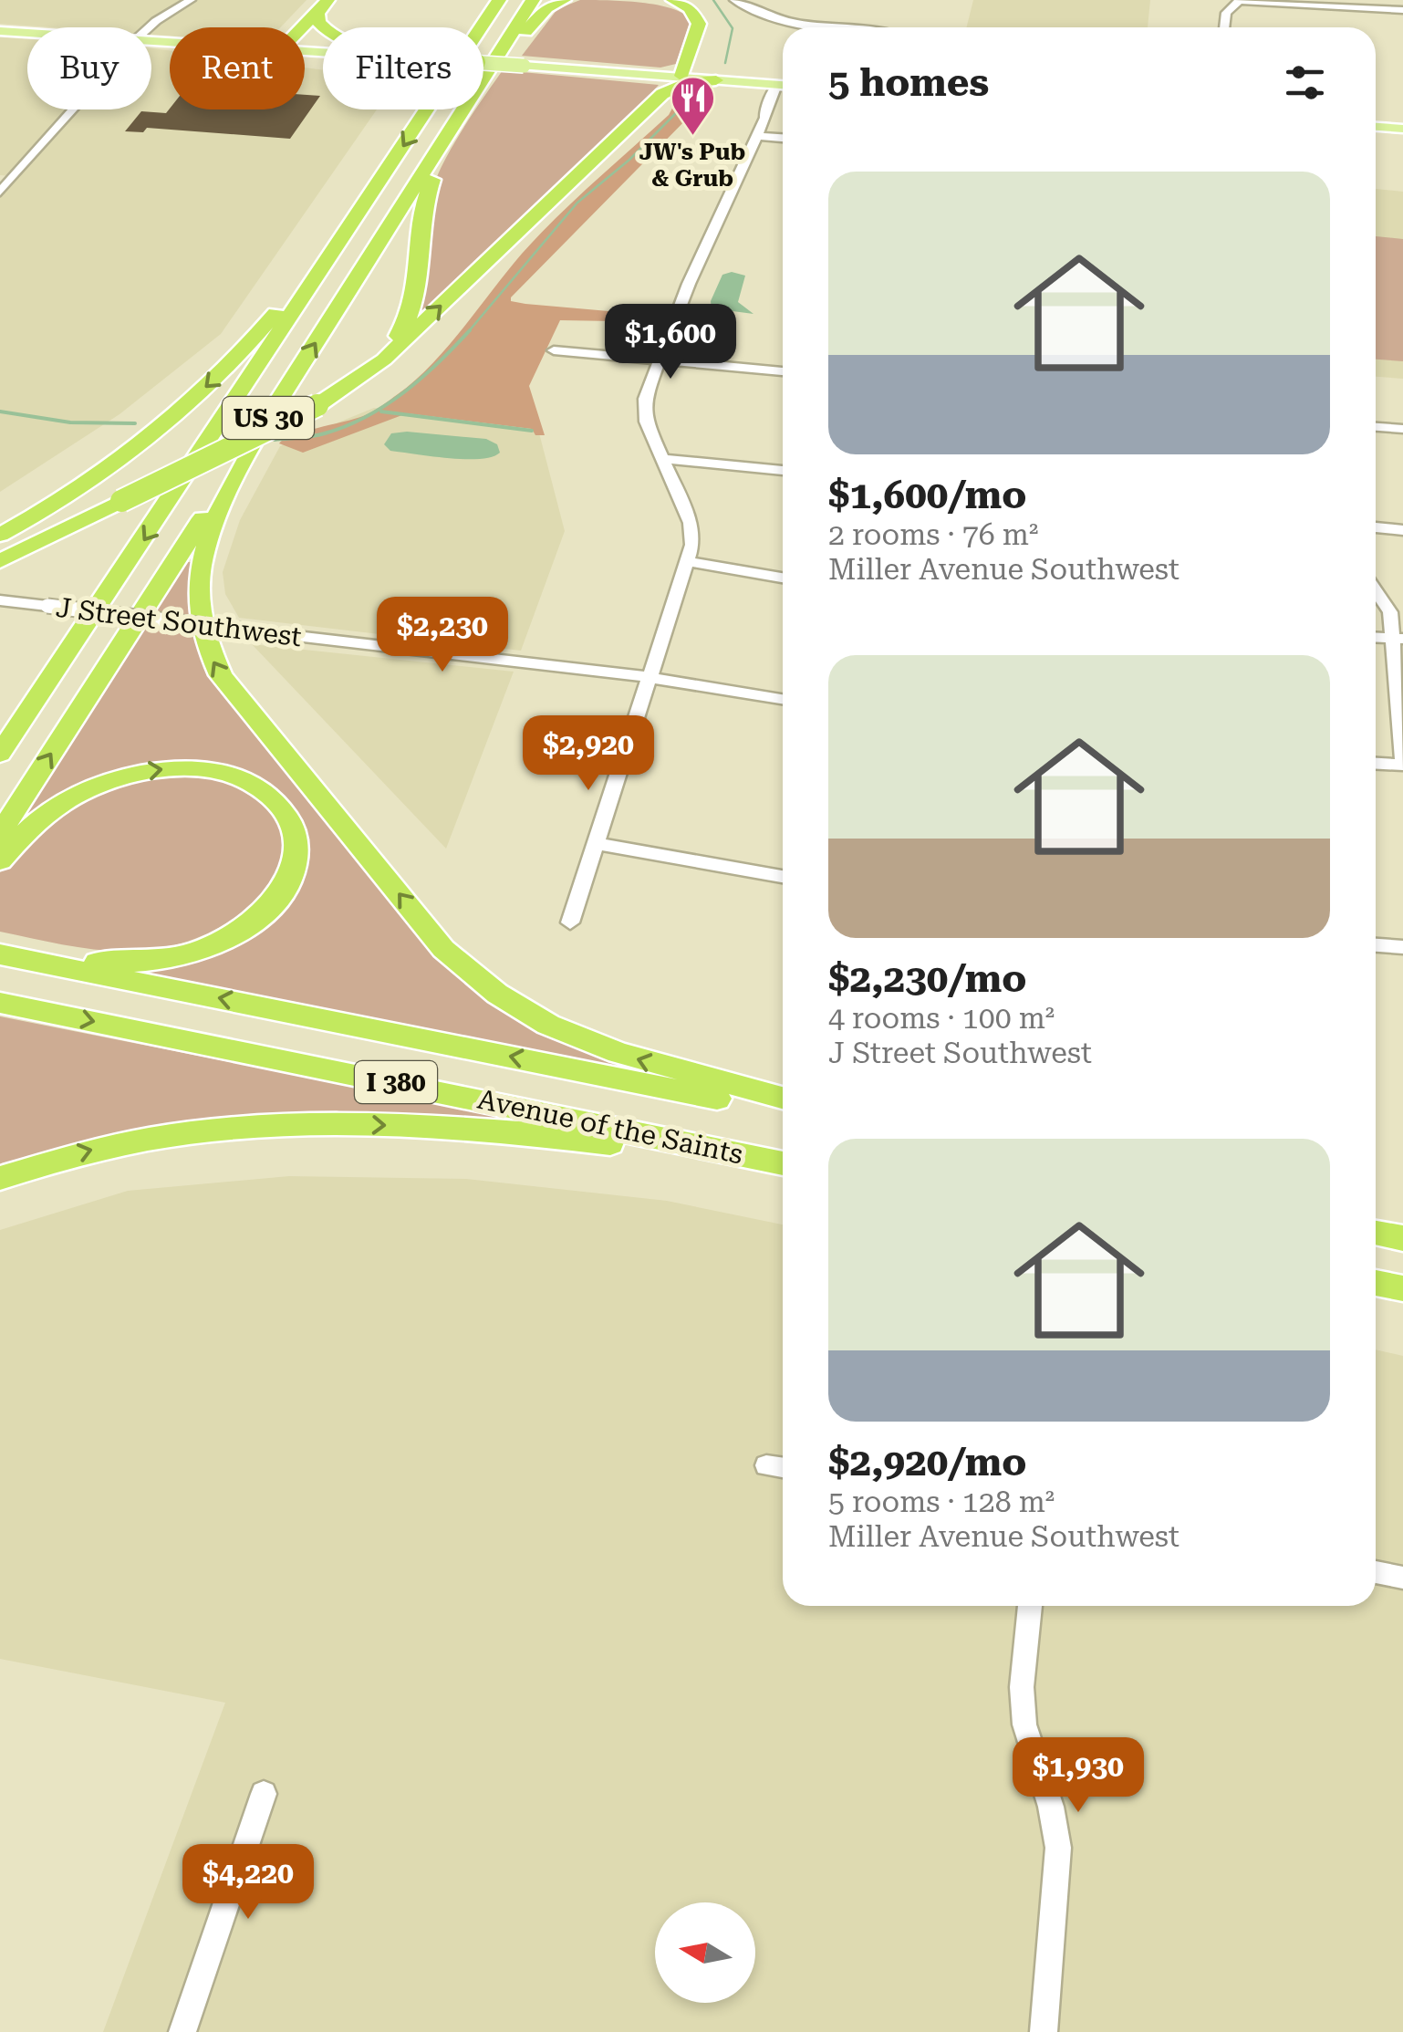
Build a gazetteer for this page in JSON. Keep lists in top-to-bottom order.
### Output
{
  "streets": {
    "highway": ["US 30", "I 380", "Avenue of the Saints"],
    "street": ["J Street Southwest"]
  },
  "places": {
    "restaurant": ["JW's Pub & Grub"]
  },
  "north": "left",
  "page": {
    "chip": ["Buy", "Rent", "Filters"],
    "heading": "5 homes",
    "list": [
      {
        "name": "$1,600/mo",
        "note": "2 rooms · 76 m² · Miller Avenue Southwest"
      },
      {
        "name": "$2,230/mo",
        "note": "4 rooms · 100 m² · J Street Southwest"
      },
      {
        "name": "$2,920/mo",
        "note": "5 rooms · 128 m² · Miller Avenue Southwest"
      }
    ],
    "price": [
      "$1,600",
      "$2,230",
      "$2,920",
      "$1,930",
      "$4,220"
    ]
  }
}
